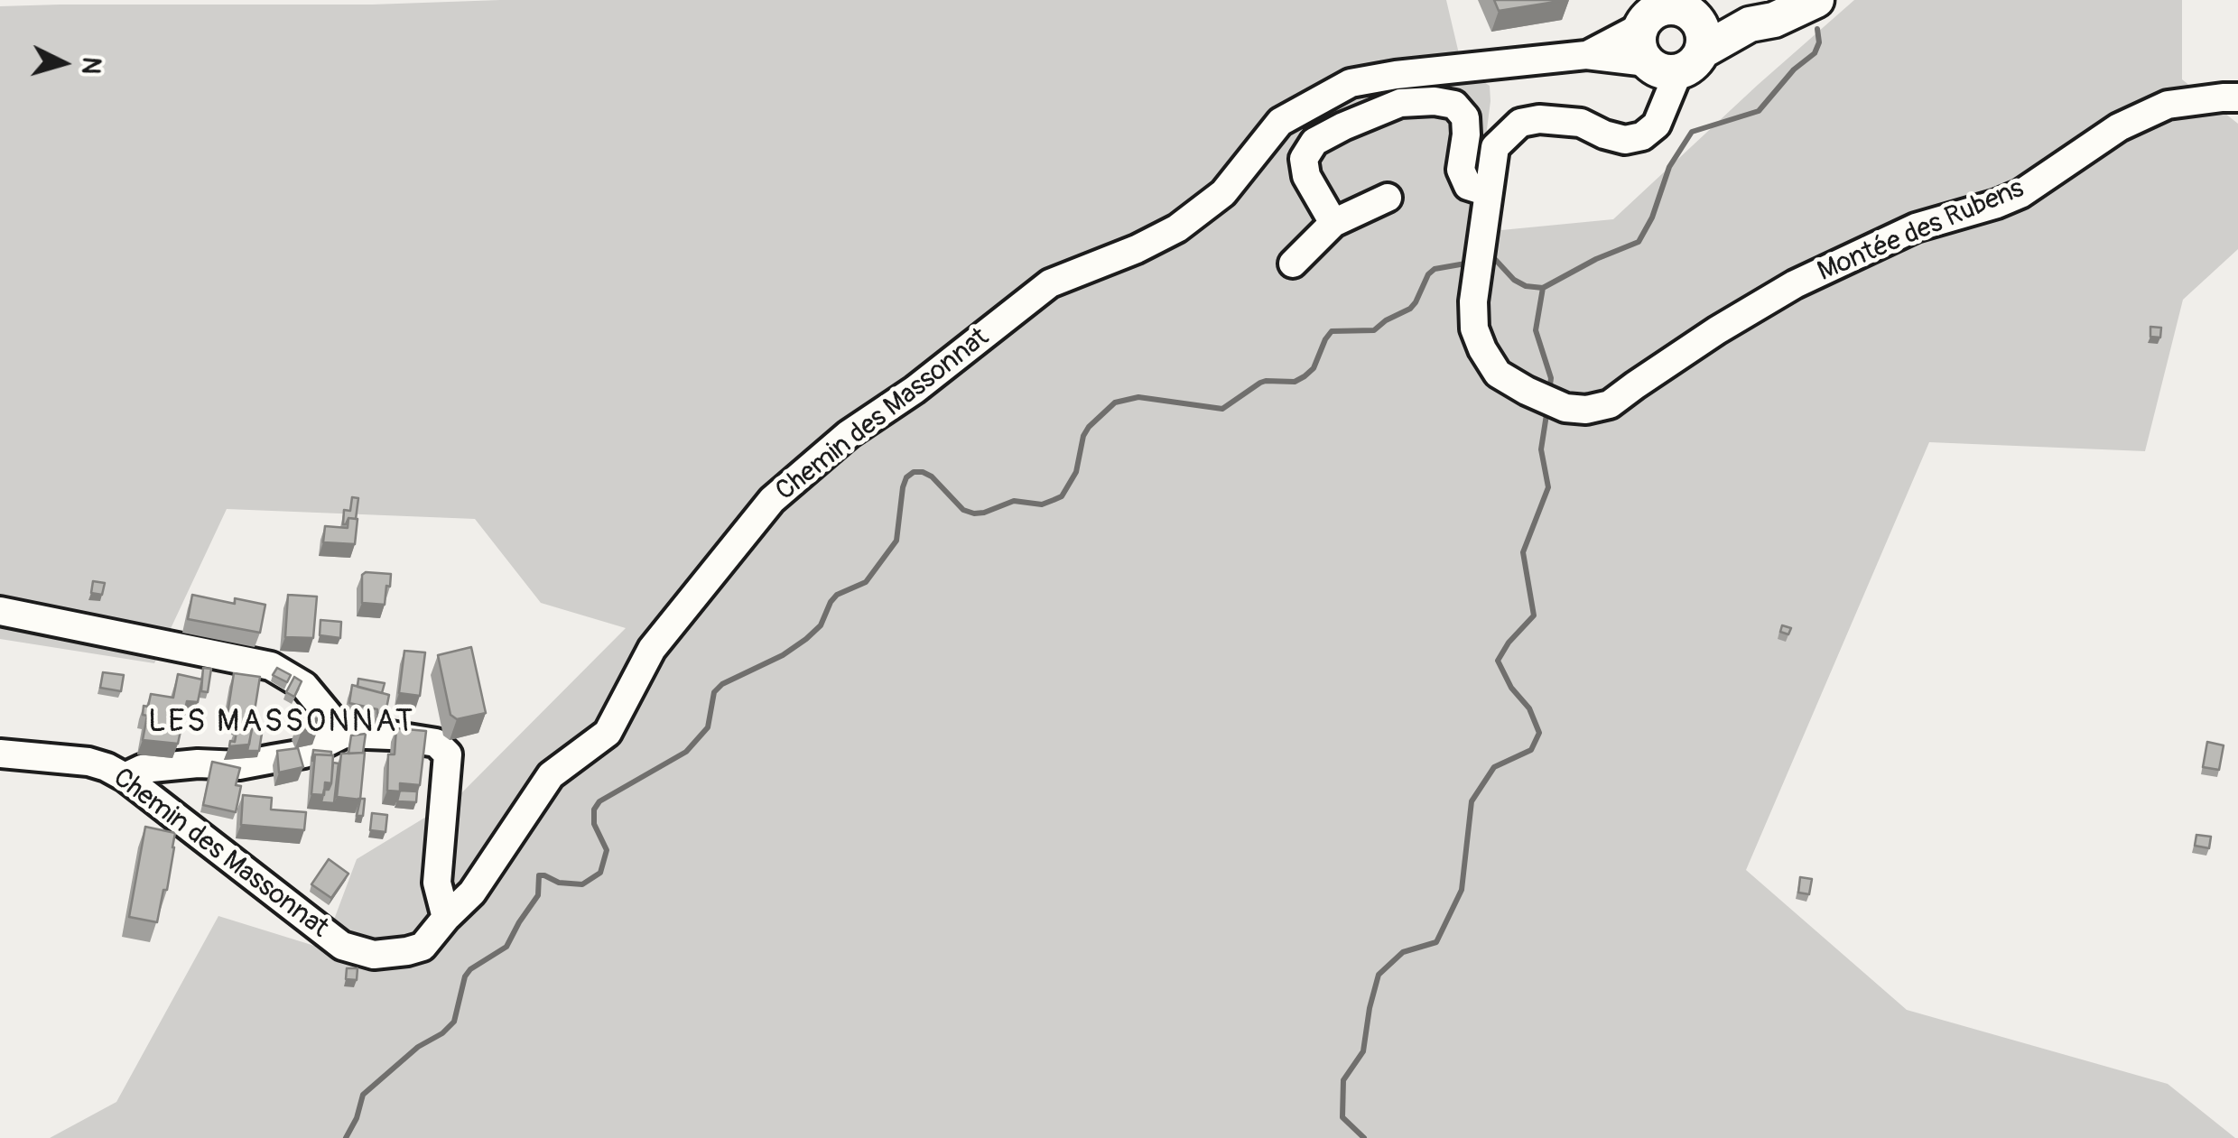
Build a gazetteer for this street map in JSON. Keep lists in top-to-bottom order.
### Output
{
  "streets": {
    "street": ["Montée des Rubens", "Chemin des Massonnat"]
  },
  "districts": ["LES MASSONNAT"],
  "north": "right"
}
